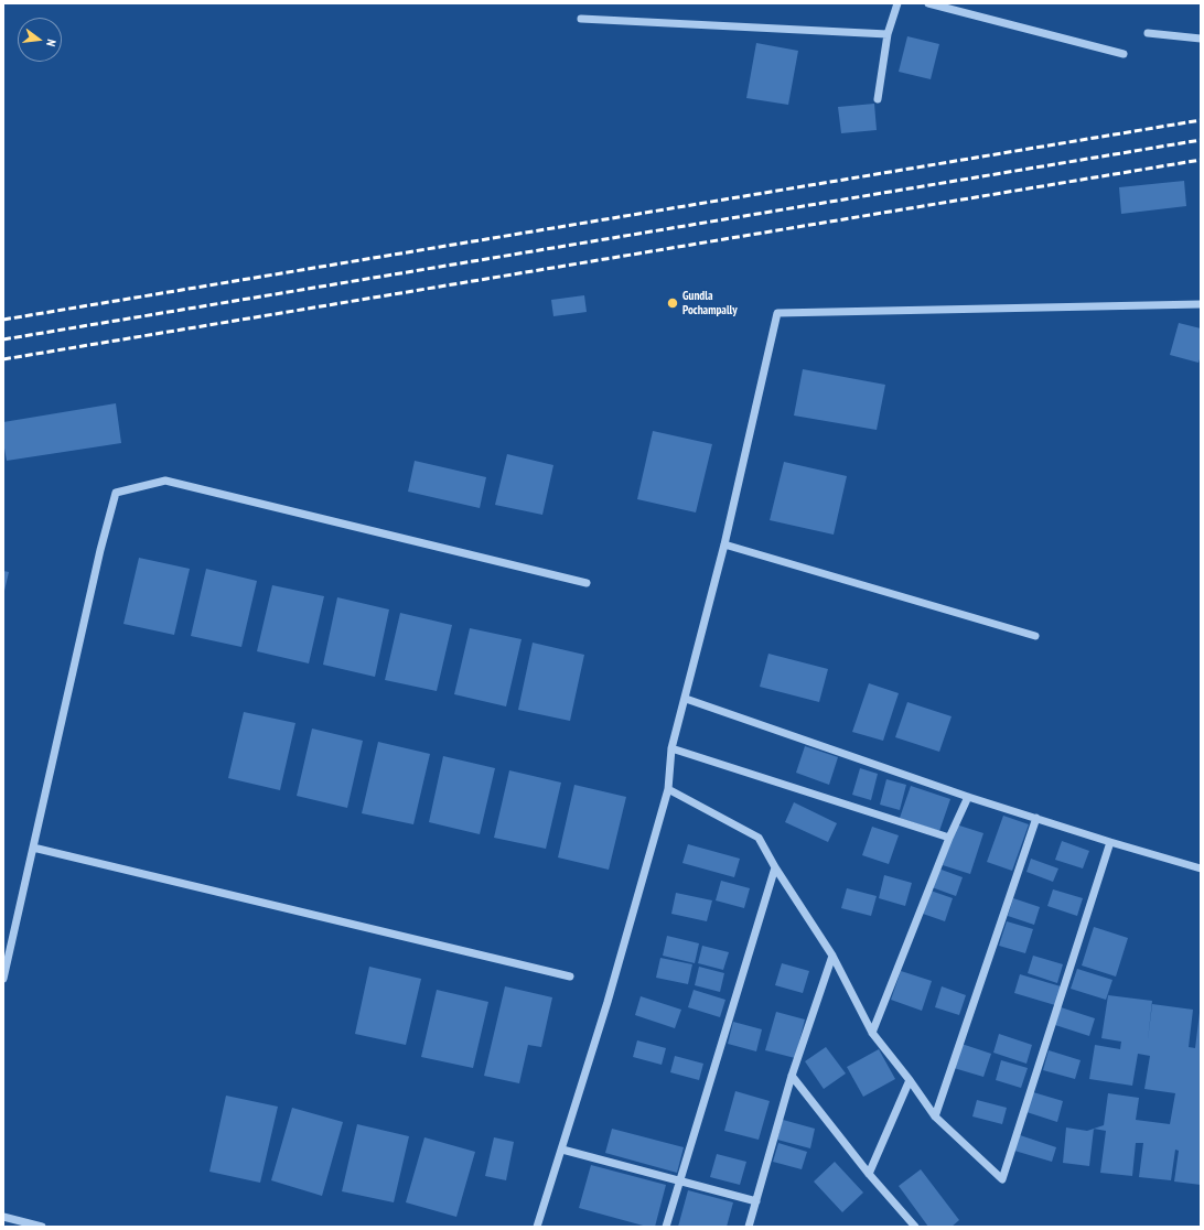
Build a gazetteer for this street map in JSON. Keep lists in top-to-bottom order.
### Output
{
  "places": ["Gundla Pochampally"],
  "north": "right"
}
